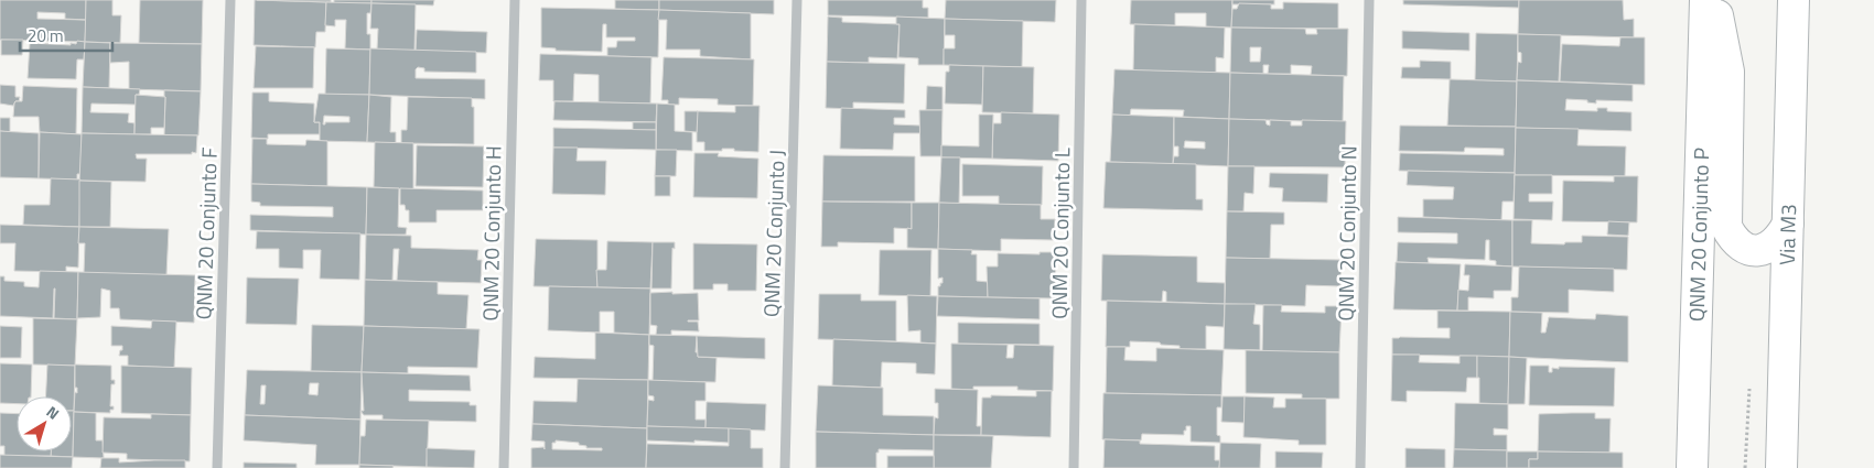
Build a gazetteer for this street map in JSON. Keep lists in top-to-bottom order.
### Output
{
  "streets": {
    "main road": ["QNM 20 Conjunto P", "Via M3"],
    "street": [
      "QNM 20 Conjunto F",
      "QNM 20 Conjunto H",
      "QNM 20 Conjunto J",
      "QNM 20 Conjunto L",
      "QNM 20 Conjunto N"
    ]
  },
  "scale_bar": "20 m",
  "north": "top right"
}
